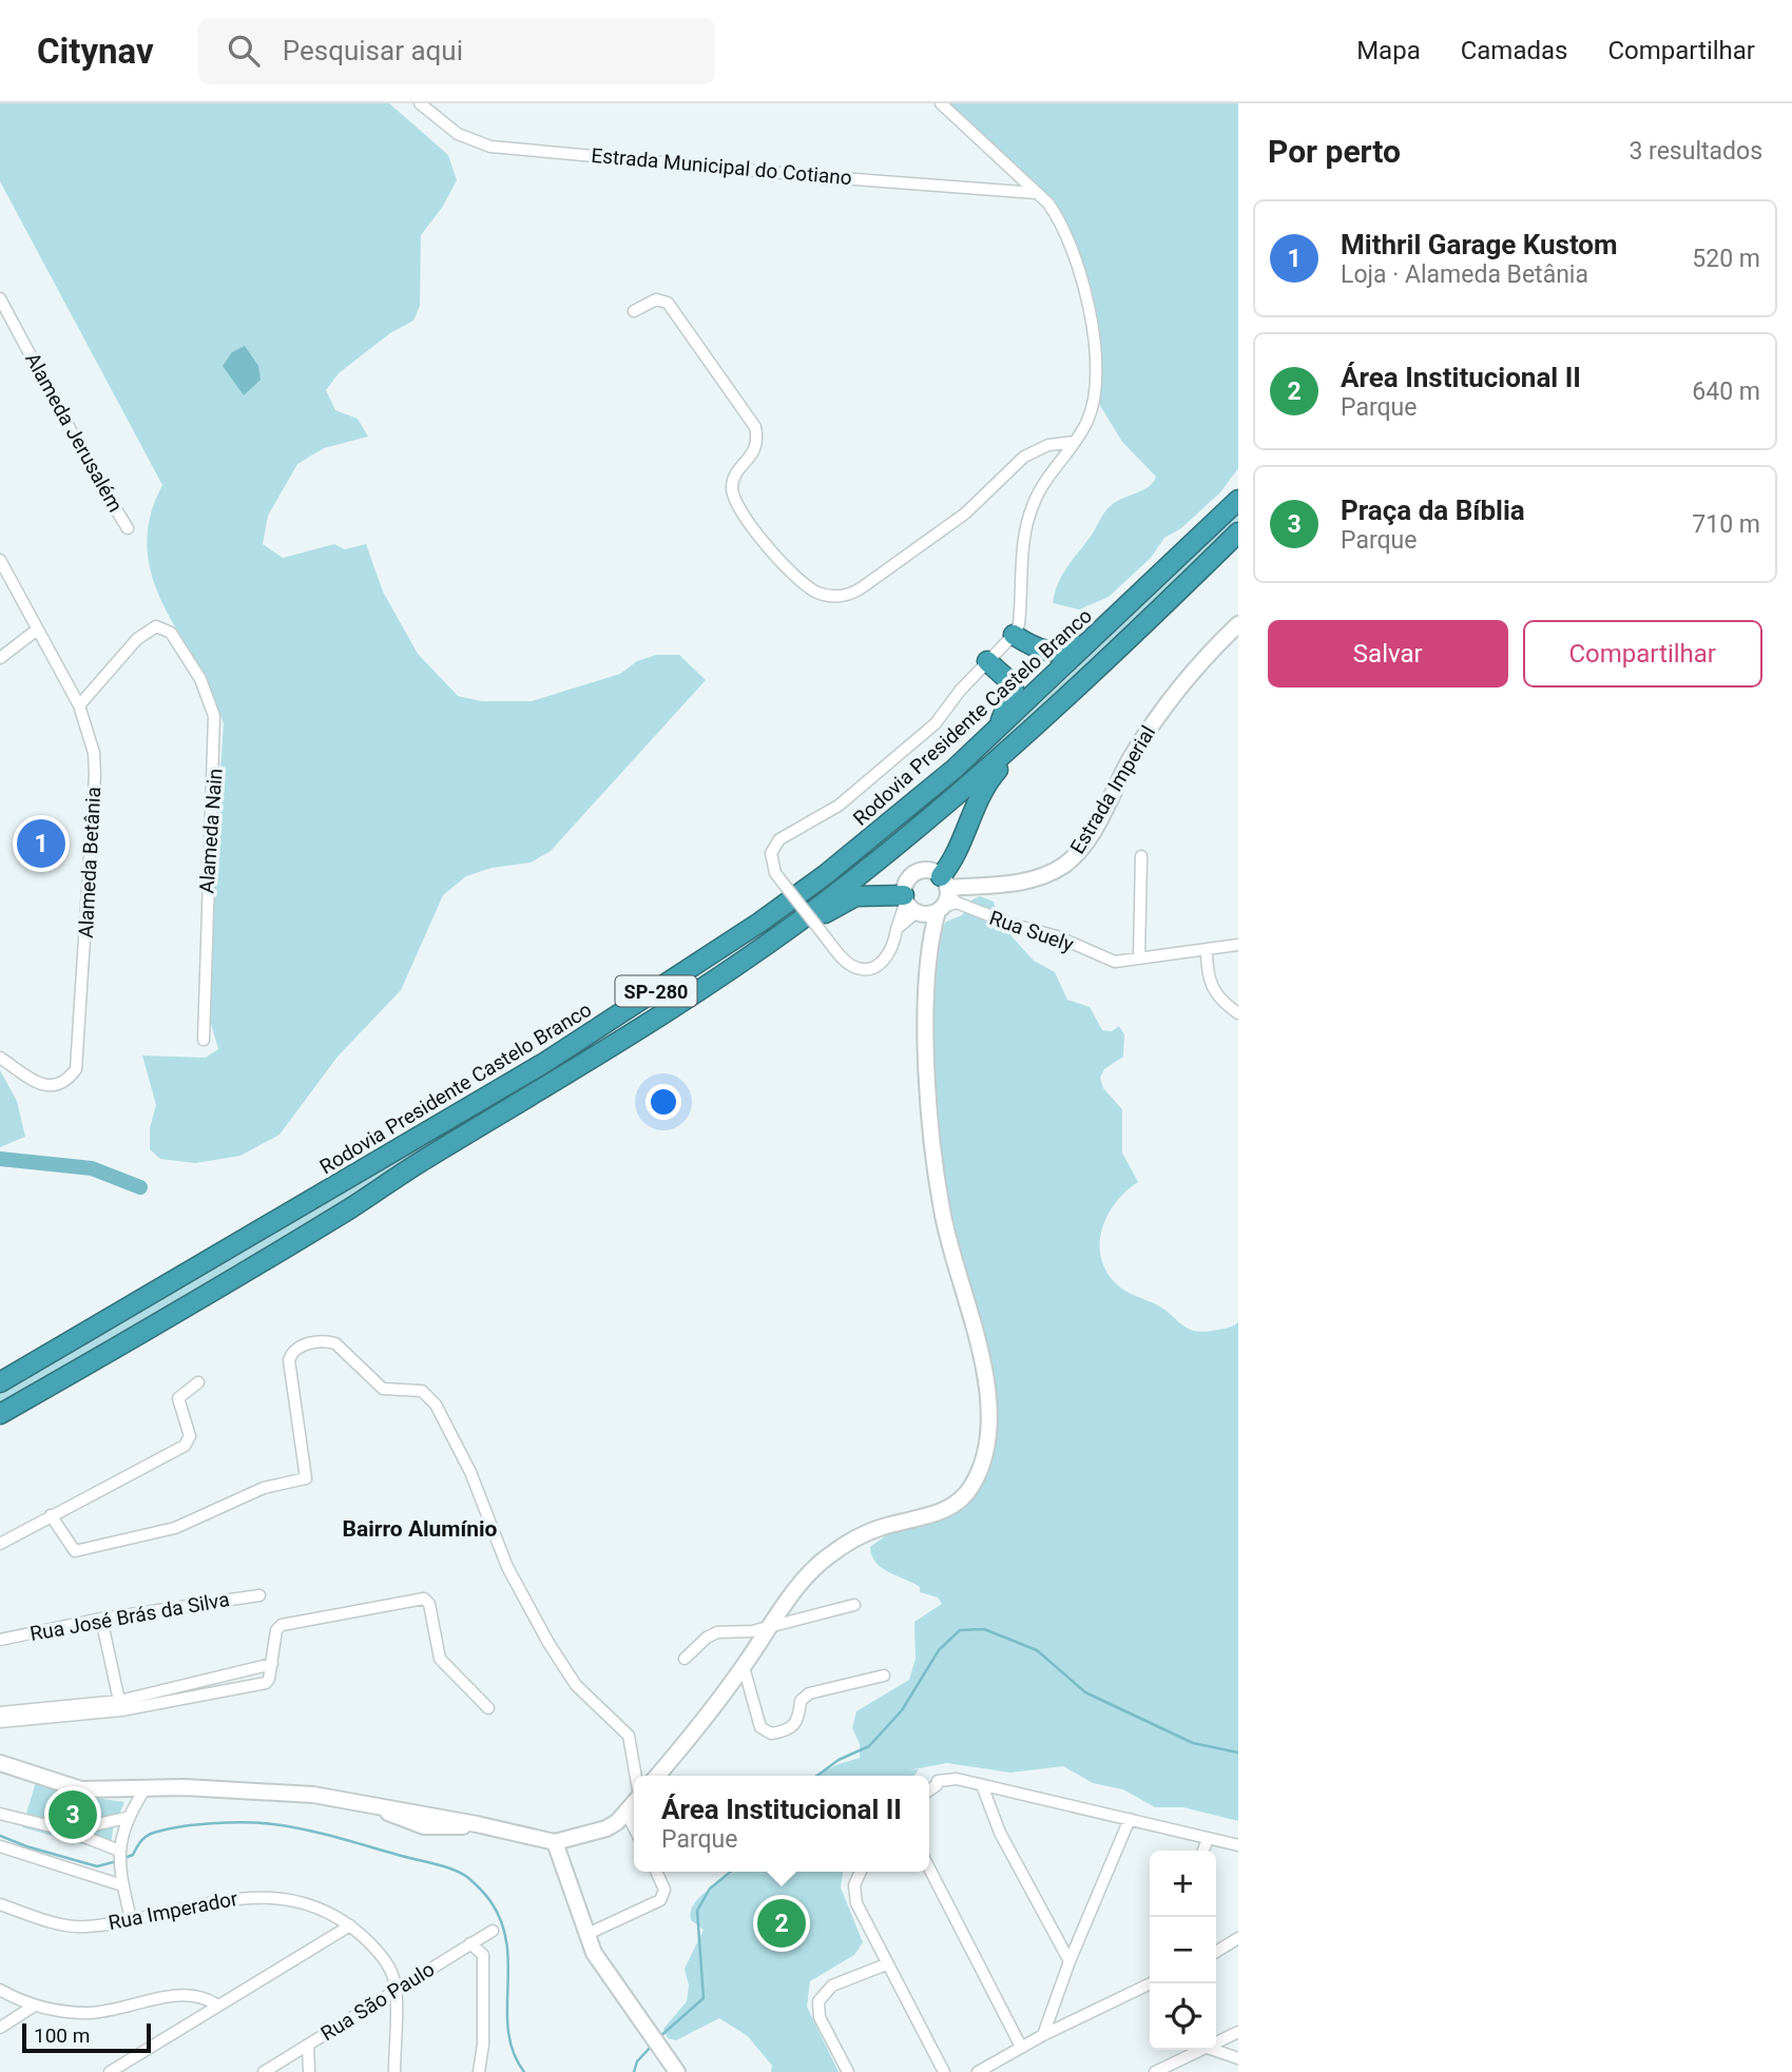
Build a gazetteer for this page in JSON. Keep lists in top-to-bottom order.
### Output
{
  "streets": {
    "highway": ["Rodovia Presidente Castelo Branco", "SP-280"],
    "street": [
      "Estrada Municipal do Cotiano",
      "Alameda Jerusalém",
      "Estrada Imperial",
      "Alameda Nain",
      "Alameda Betânia",
      "Rua Suely",
      "Rua José Brás da Silva",
      "Rua Imperador",
      "Rua São Paulo"
    ]
  },
  "crossings": [
    ["Estrada Imperial", "Rua Suely"],
    ["Alameda Nain", "Alameda Betânia"],
    ["Rua Imperador", "Rua São Paulo"]
  ],
  "districts": ["Bairro Alumínio"],
  "scale_bar": "100 m",
  "page": {
    "header": "Citynav",
    "search": "Pesquisar aqui",
    "nav": ["Mapa", "Camadas", "Compartilhar"],
    "heading": ["Por perto", "3 resultados"],
    "list": [
      {
        "mark": "1",
        "name": "Mithril Garage Kustom",
        "note": "Loja · Alameda Betânia",
        "value": "520 m"
      },
      {
        "mark": "2",
        "name": "Área Institucional II",
        "note": "Parque",
        "value": "640 m"
      },
      {
        "mark": "3",
        "name": "Praça da Bíblia",
        "note": "Parque",
        "value": "710 m"
      }
    ],
    "buttons": ["Salvar", "Compartilhar"],
    "pins": ["1", "3", "2"],
    "popup": ["Área Institucional II", "Parque"],
    "map_buttons": ["+", "−"],
    "scale": "100 m"
  }
}
